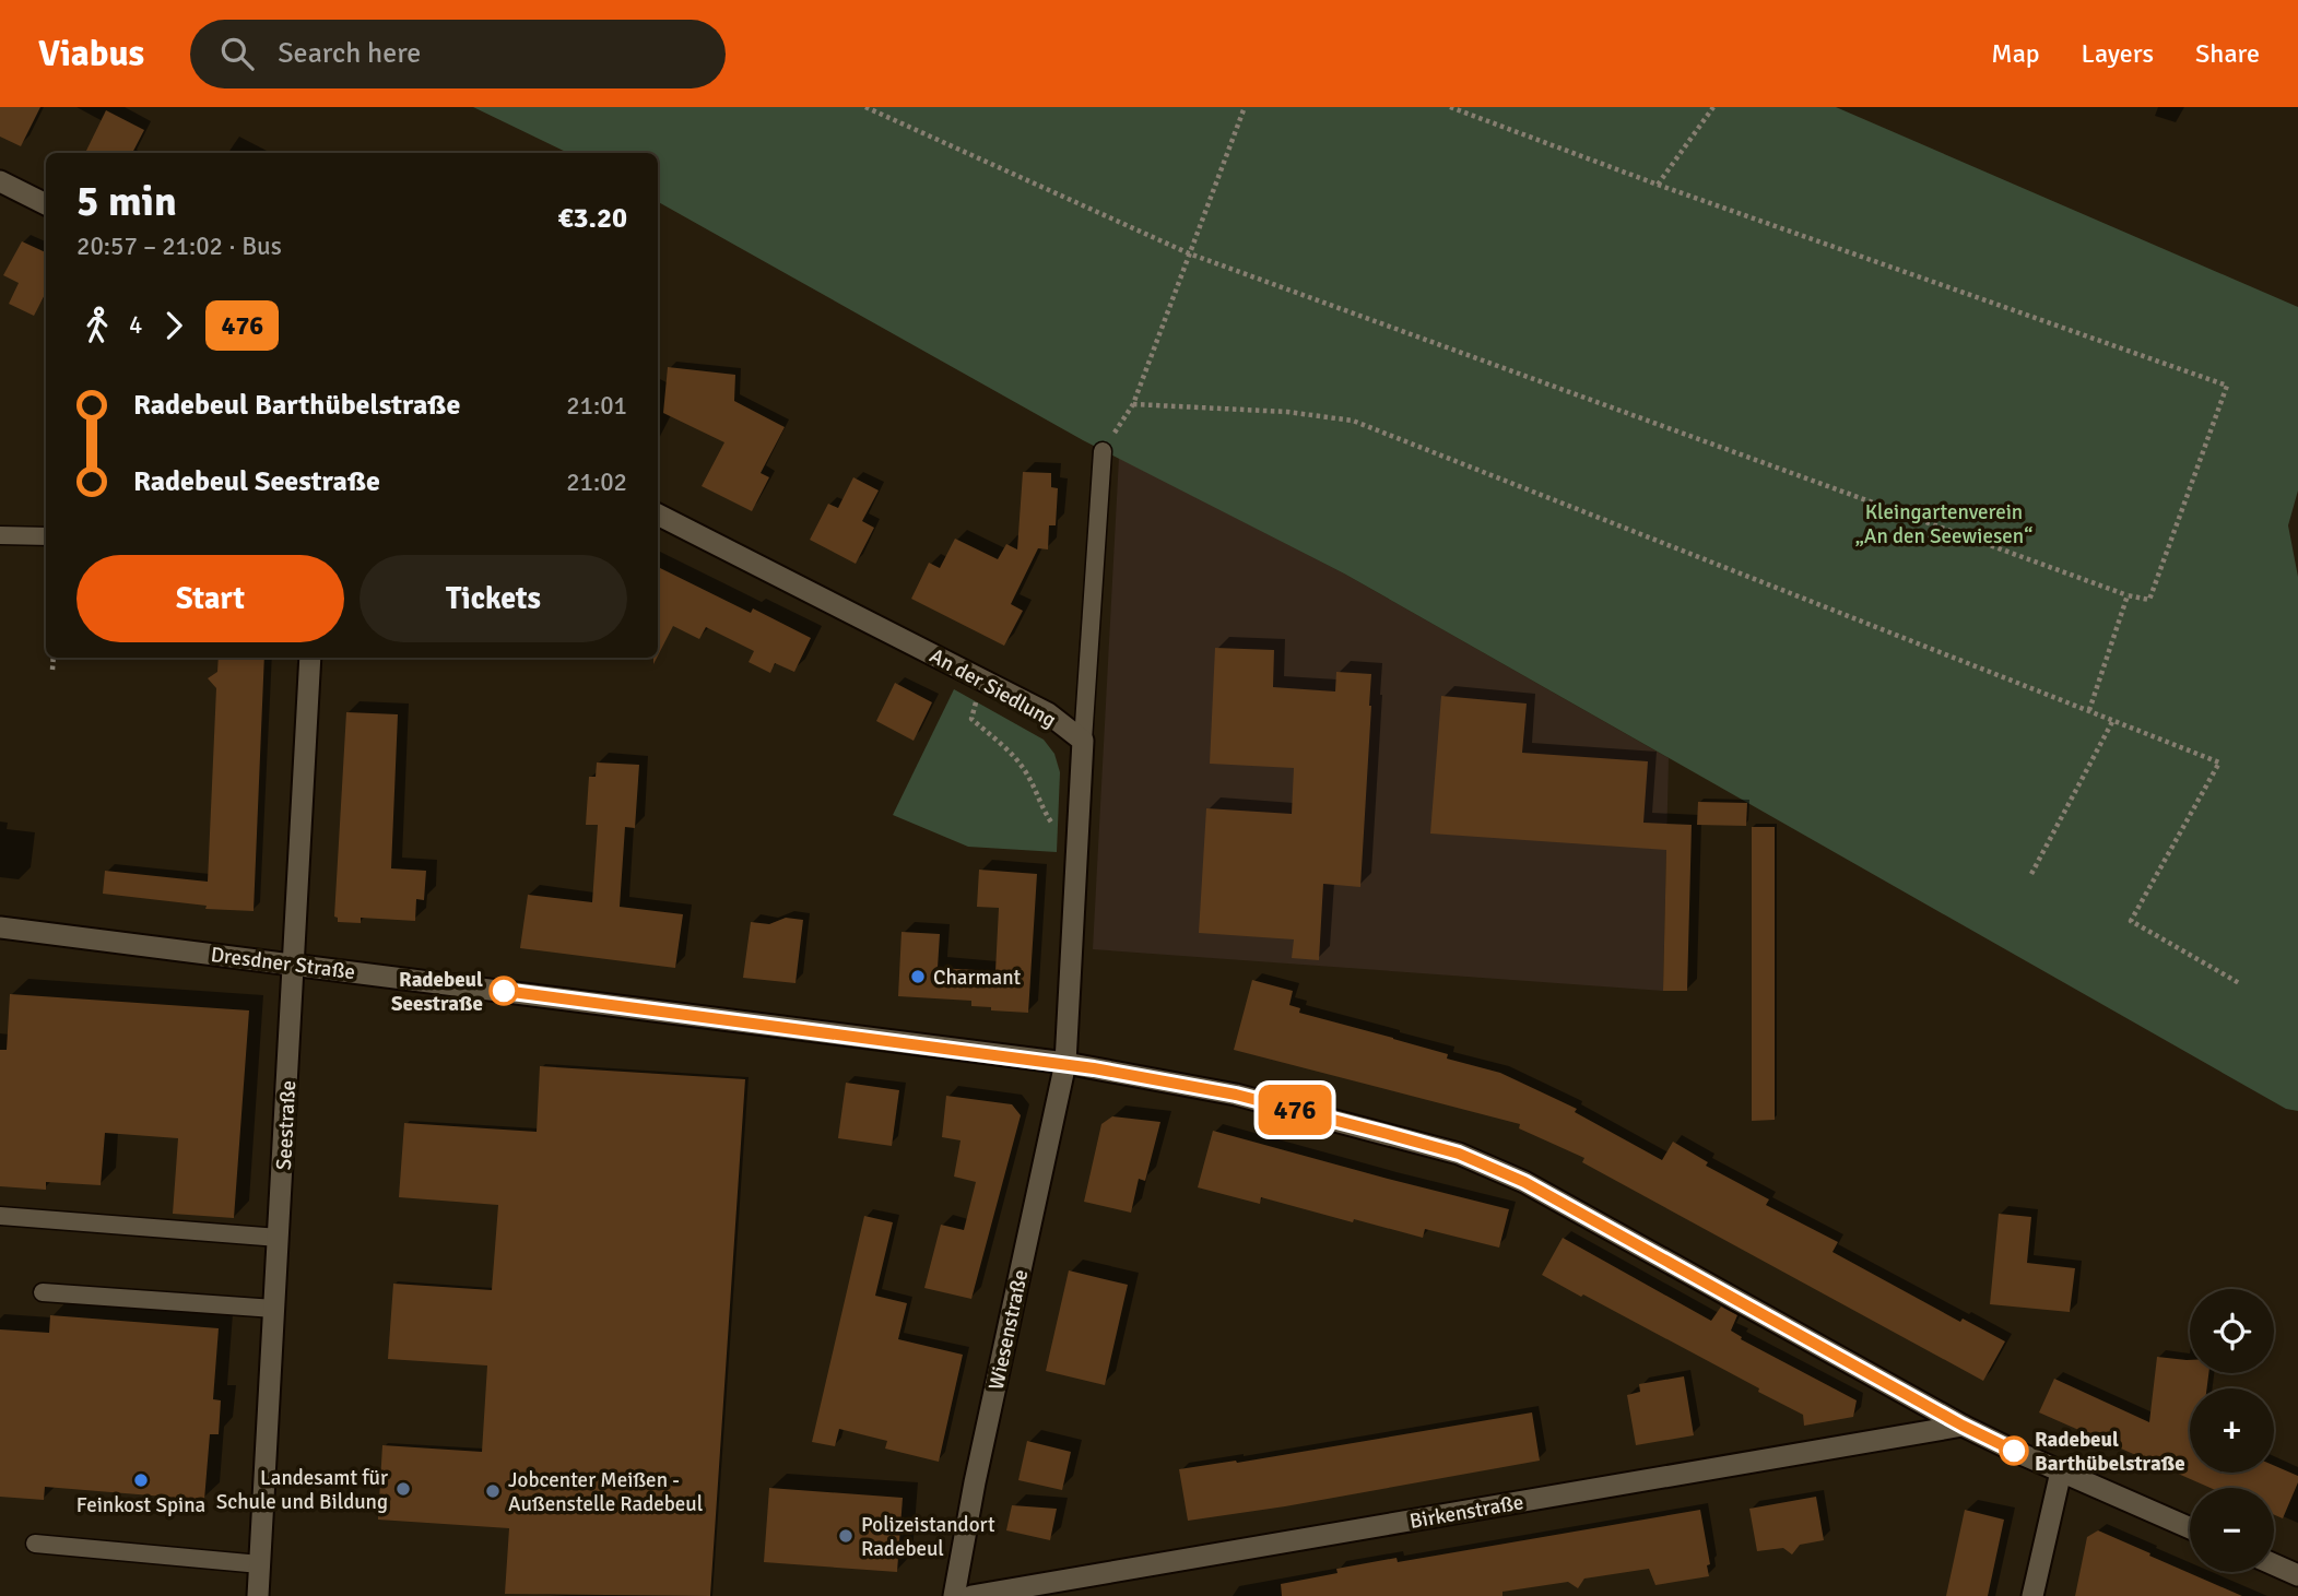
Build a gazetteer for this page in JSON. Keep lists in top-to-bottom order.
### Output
{
  "streets": {
    "street": [
      "An der Siedlung",
      "Dresdner Straße",
      "Seestraße",
      "Wiesenstraße",
      "Birkenstraße"
    ]
  },
  "crossings": [
    ["Dresdner Straße", "Seestraße"],
    ["Dresdner Straße", "Wiesenstraße"],
    ["Dresdner Straße", "Birkenstraße"]
  ],
  "parks": ["Kleingartenverein „An den Seewiesen“"],
  "places": [
    "Charmant",
    "Radebeul Seestraße",
    "Radebeul Barthübelstraße",
    "Feinkost Spina",
    "Landesamt für Schule und Bildung",
    "Jobcenter Meißen - Außenstelle Radebeul",
    "Polizeistandort Radebeul"
  ],
  "lines": ["bus line 476"],
  "page": {
    "header": "Viabus",
    "search": "Search here",
    "nav": ["Map", "Layers", "Share"],
    "on_map": "476",
    "heading": ["5 min", "20:57 – 21:02 · Bus", "€3.20"],
    "legs": ["4", "476"],
    "list": [
      {
        "name": "Radebeul Barthübelstraße",
        "value": "21:01"
      },
      {
        "name": "Radebeul Seestraße",
        "value": "21:02"
      }
    ],
    "buttons": ["Start", "Tickets"],
    "map_buttons": ["+", "−"]
  }
}
